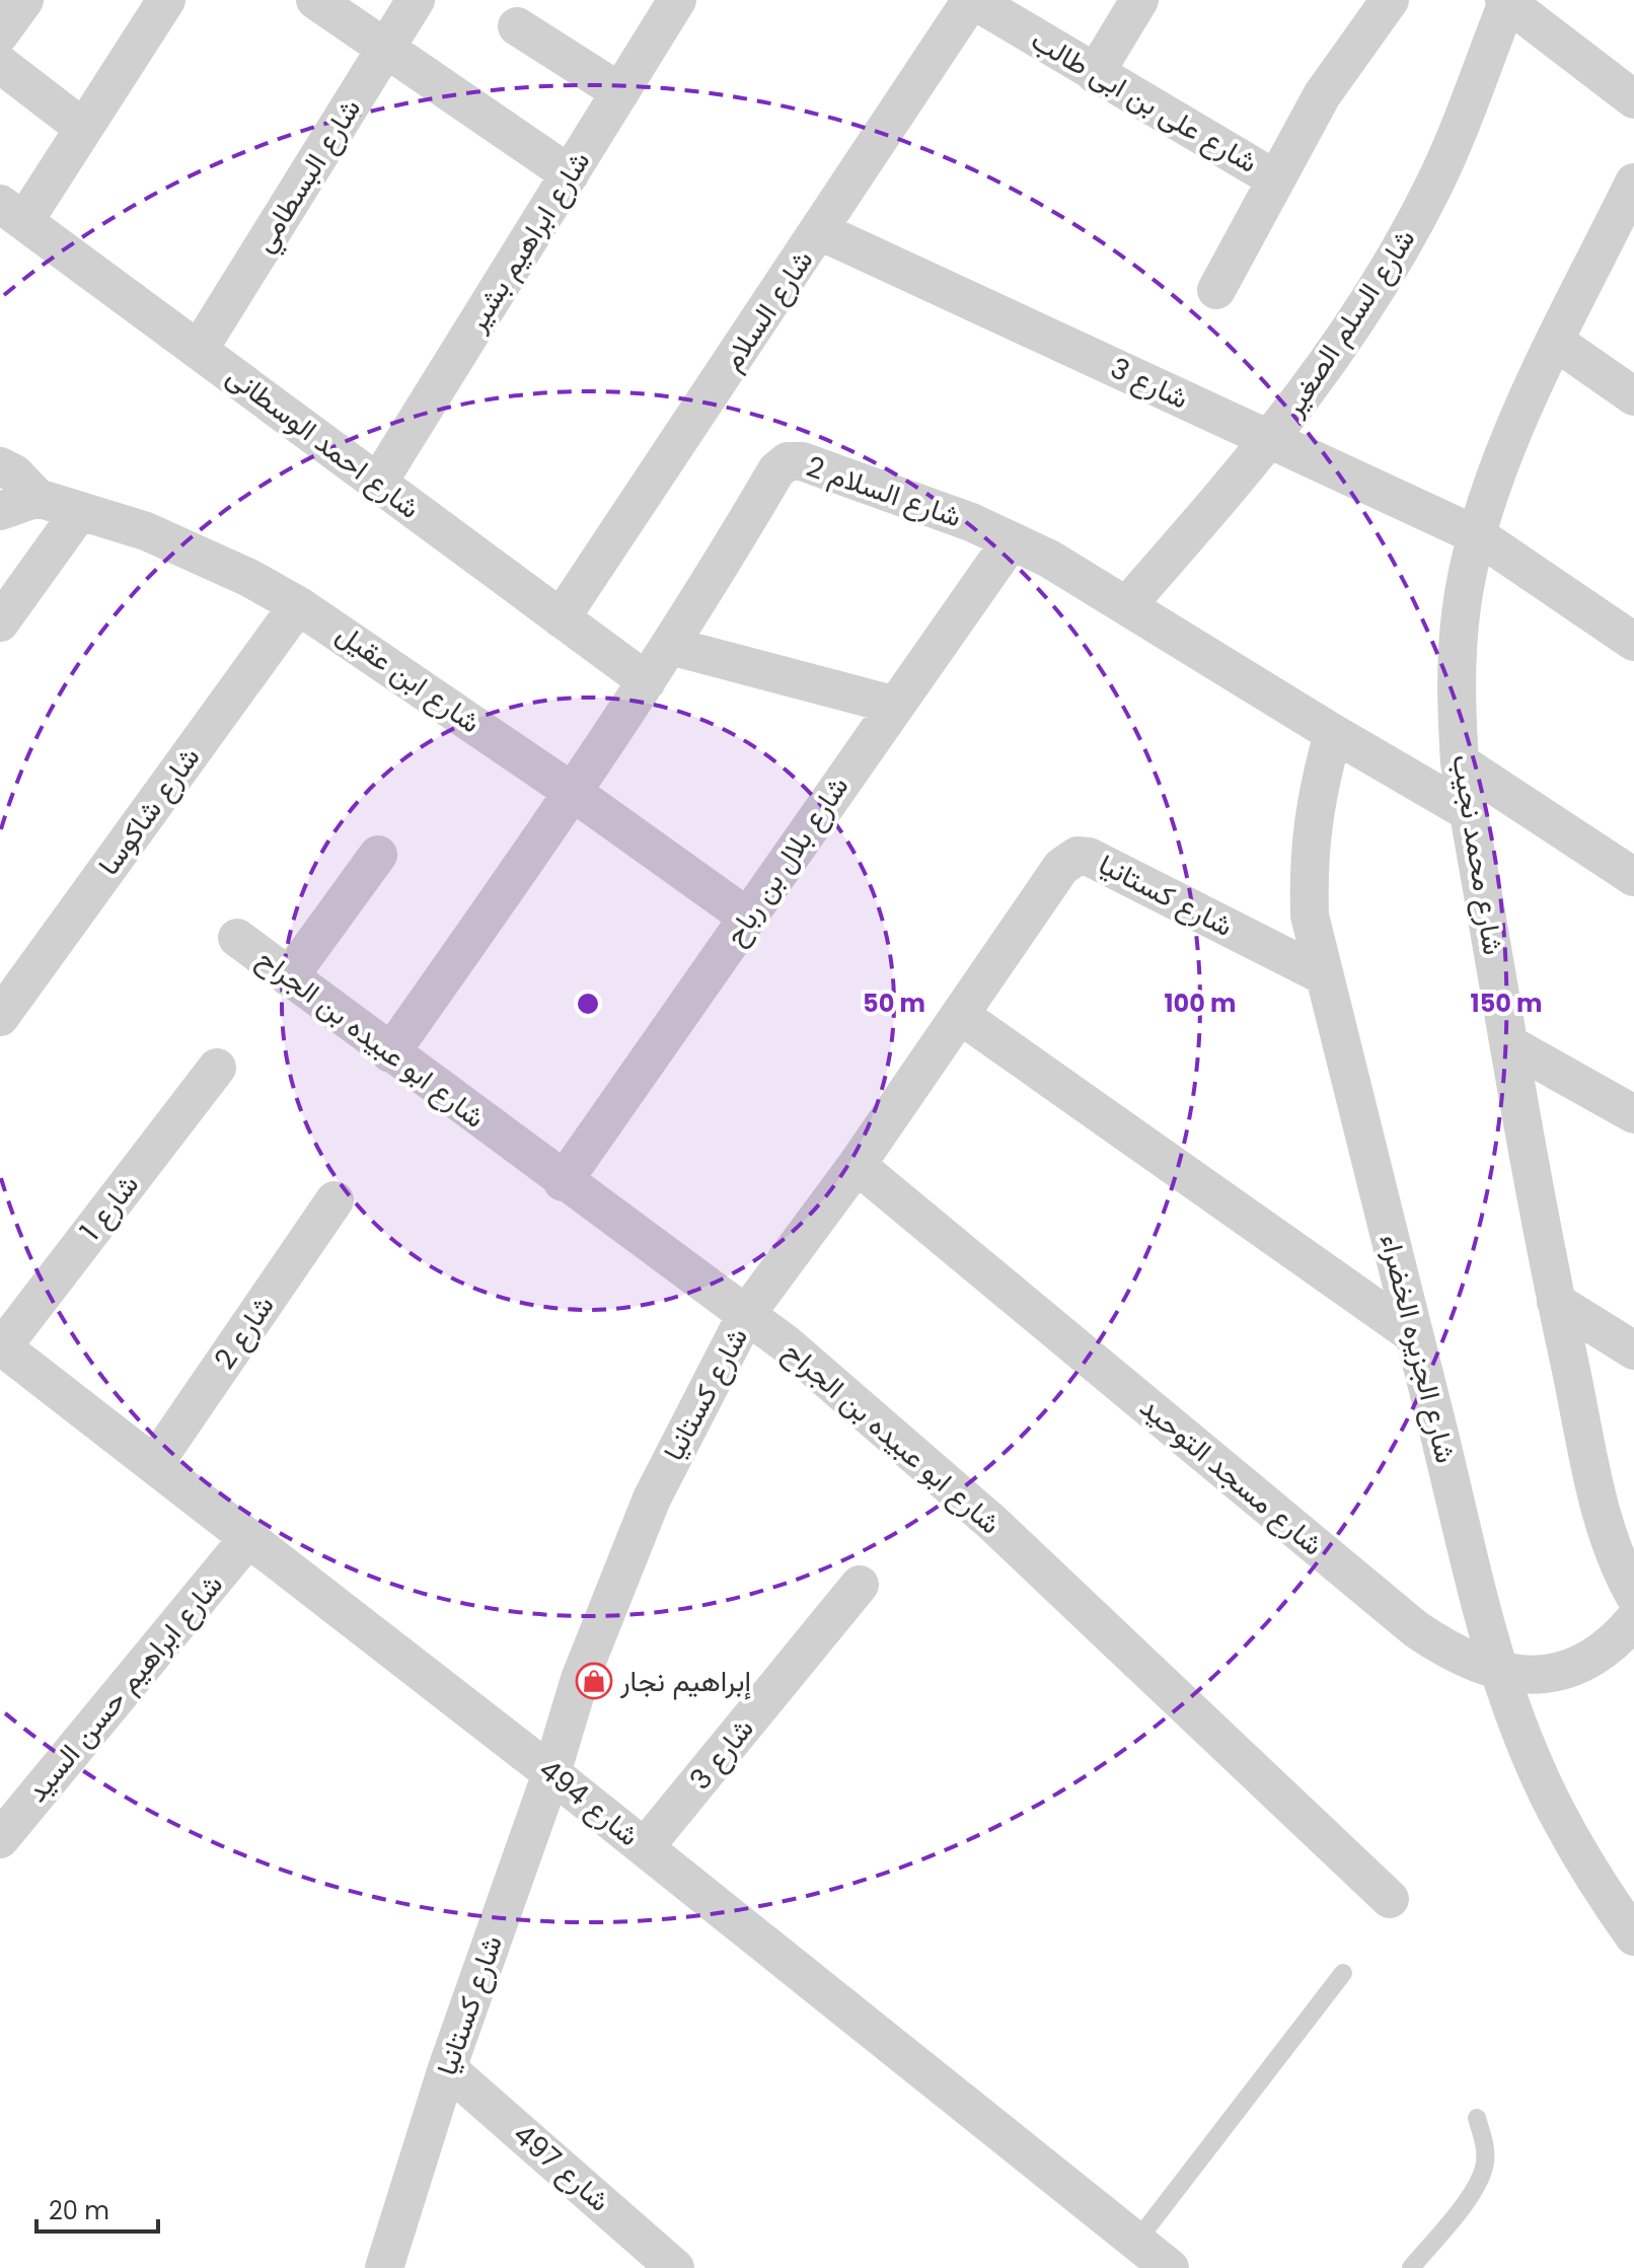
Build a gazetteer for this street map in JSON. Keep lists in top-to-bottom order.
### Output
{
  "streets": {
    "street": [
      "شارع على بن ابى طالب",
      "شارع البسطامي",
      "شارع ابراهيم بشير",
      "شارع السلام",
      "شارع السلم الصغير",
      "شارع 3",
      "شارع احمد الوسطانى",
      "شارع السلام 2",
      "شارع ابن عقيل",
      "شارع شاكوسا",
      "شارع محمد نجيب",
      "شارع بلال بن رباح",
      "شارع كستانيا",
      "شارع ابو عبيده بن الجراح",
      "شارع 1",
      "شارع 2",
      "شارع الجزيره الخضراء",
      "شارع مسجد التوحيد",
      "شارع ابراهيم حسن السيد",
      "شارع 494",
      "شارع 497"
    ]
  },
  "crossings": [
    ["شارع على بن ابى طالب", "شارع السلام"],
    ["شارع البسطامي", "شارع احمد الوسطانى"],
    ["شارع ابراهيم بشير", "شارع احمد الوسطانى"],
    ["شارع السلام", "شارع 3"],
    ["شارع السلام", "شارع احمد الوسطانى"],
    ["شارع السلم الصغير", "شارع 3"],
    ["شارع السلم الصغير", "شارع السلام 2"],
    ["شارع 3", "شارع محمد نجيب"],
    ["شارع 3", "شارع 494"],
    ["شارع احمد الوسطانى", "شارع السلام 2"],
    ["شارع السلام 2", "شارع ابن عقيل"],
    ["شارع السلام 2", "شارع محمد نجيب"],
    ["شارع السلام 2", "شارع بلال بن رباح"],
    ["شارع السلام 2", "شارع ابو عبيده بن الجراح"],
    ["شارع السلام 2", "شارع الجزيره الخضراء"],
    ["شارع ابن عقيل", "شارع شاكوسا"],
    ["شارع ابن عقيل", "شارع بلال بن رباح"],
    ["شارع بلال بن رباح", "شارع ابو عبيده بن الجراح"],
    ["شارع كستانيا", "شارع ابو عبيده بن الجراح"],
    ["شارع كستانيا", "شارع الجزيره الخضراء"],
    ["شارع كستانيا", "شارع مسجد التوحيد"],
    ["شارع كستانيا", "شارع 494"],
    ["شارع كستانيا", "شارع 497"],
    ["شارع 1", "شارع 494"],
    ["شارع 2", "شارع 494"],
    ["شارع الجزيره الخضراء", "شارع مسجد التوحيد"],
    ["شارع ابراهيم حسن السيد", "شارع 494"]
  ],
  "places": {
    "shop": ["إبراهيم نجار"]
  },
  "scale_bar": "20 m",
  "rings": ["50 m", "100 m", "150 m"]
}
